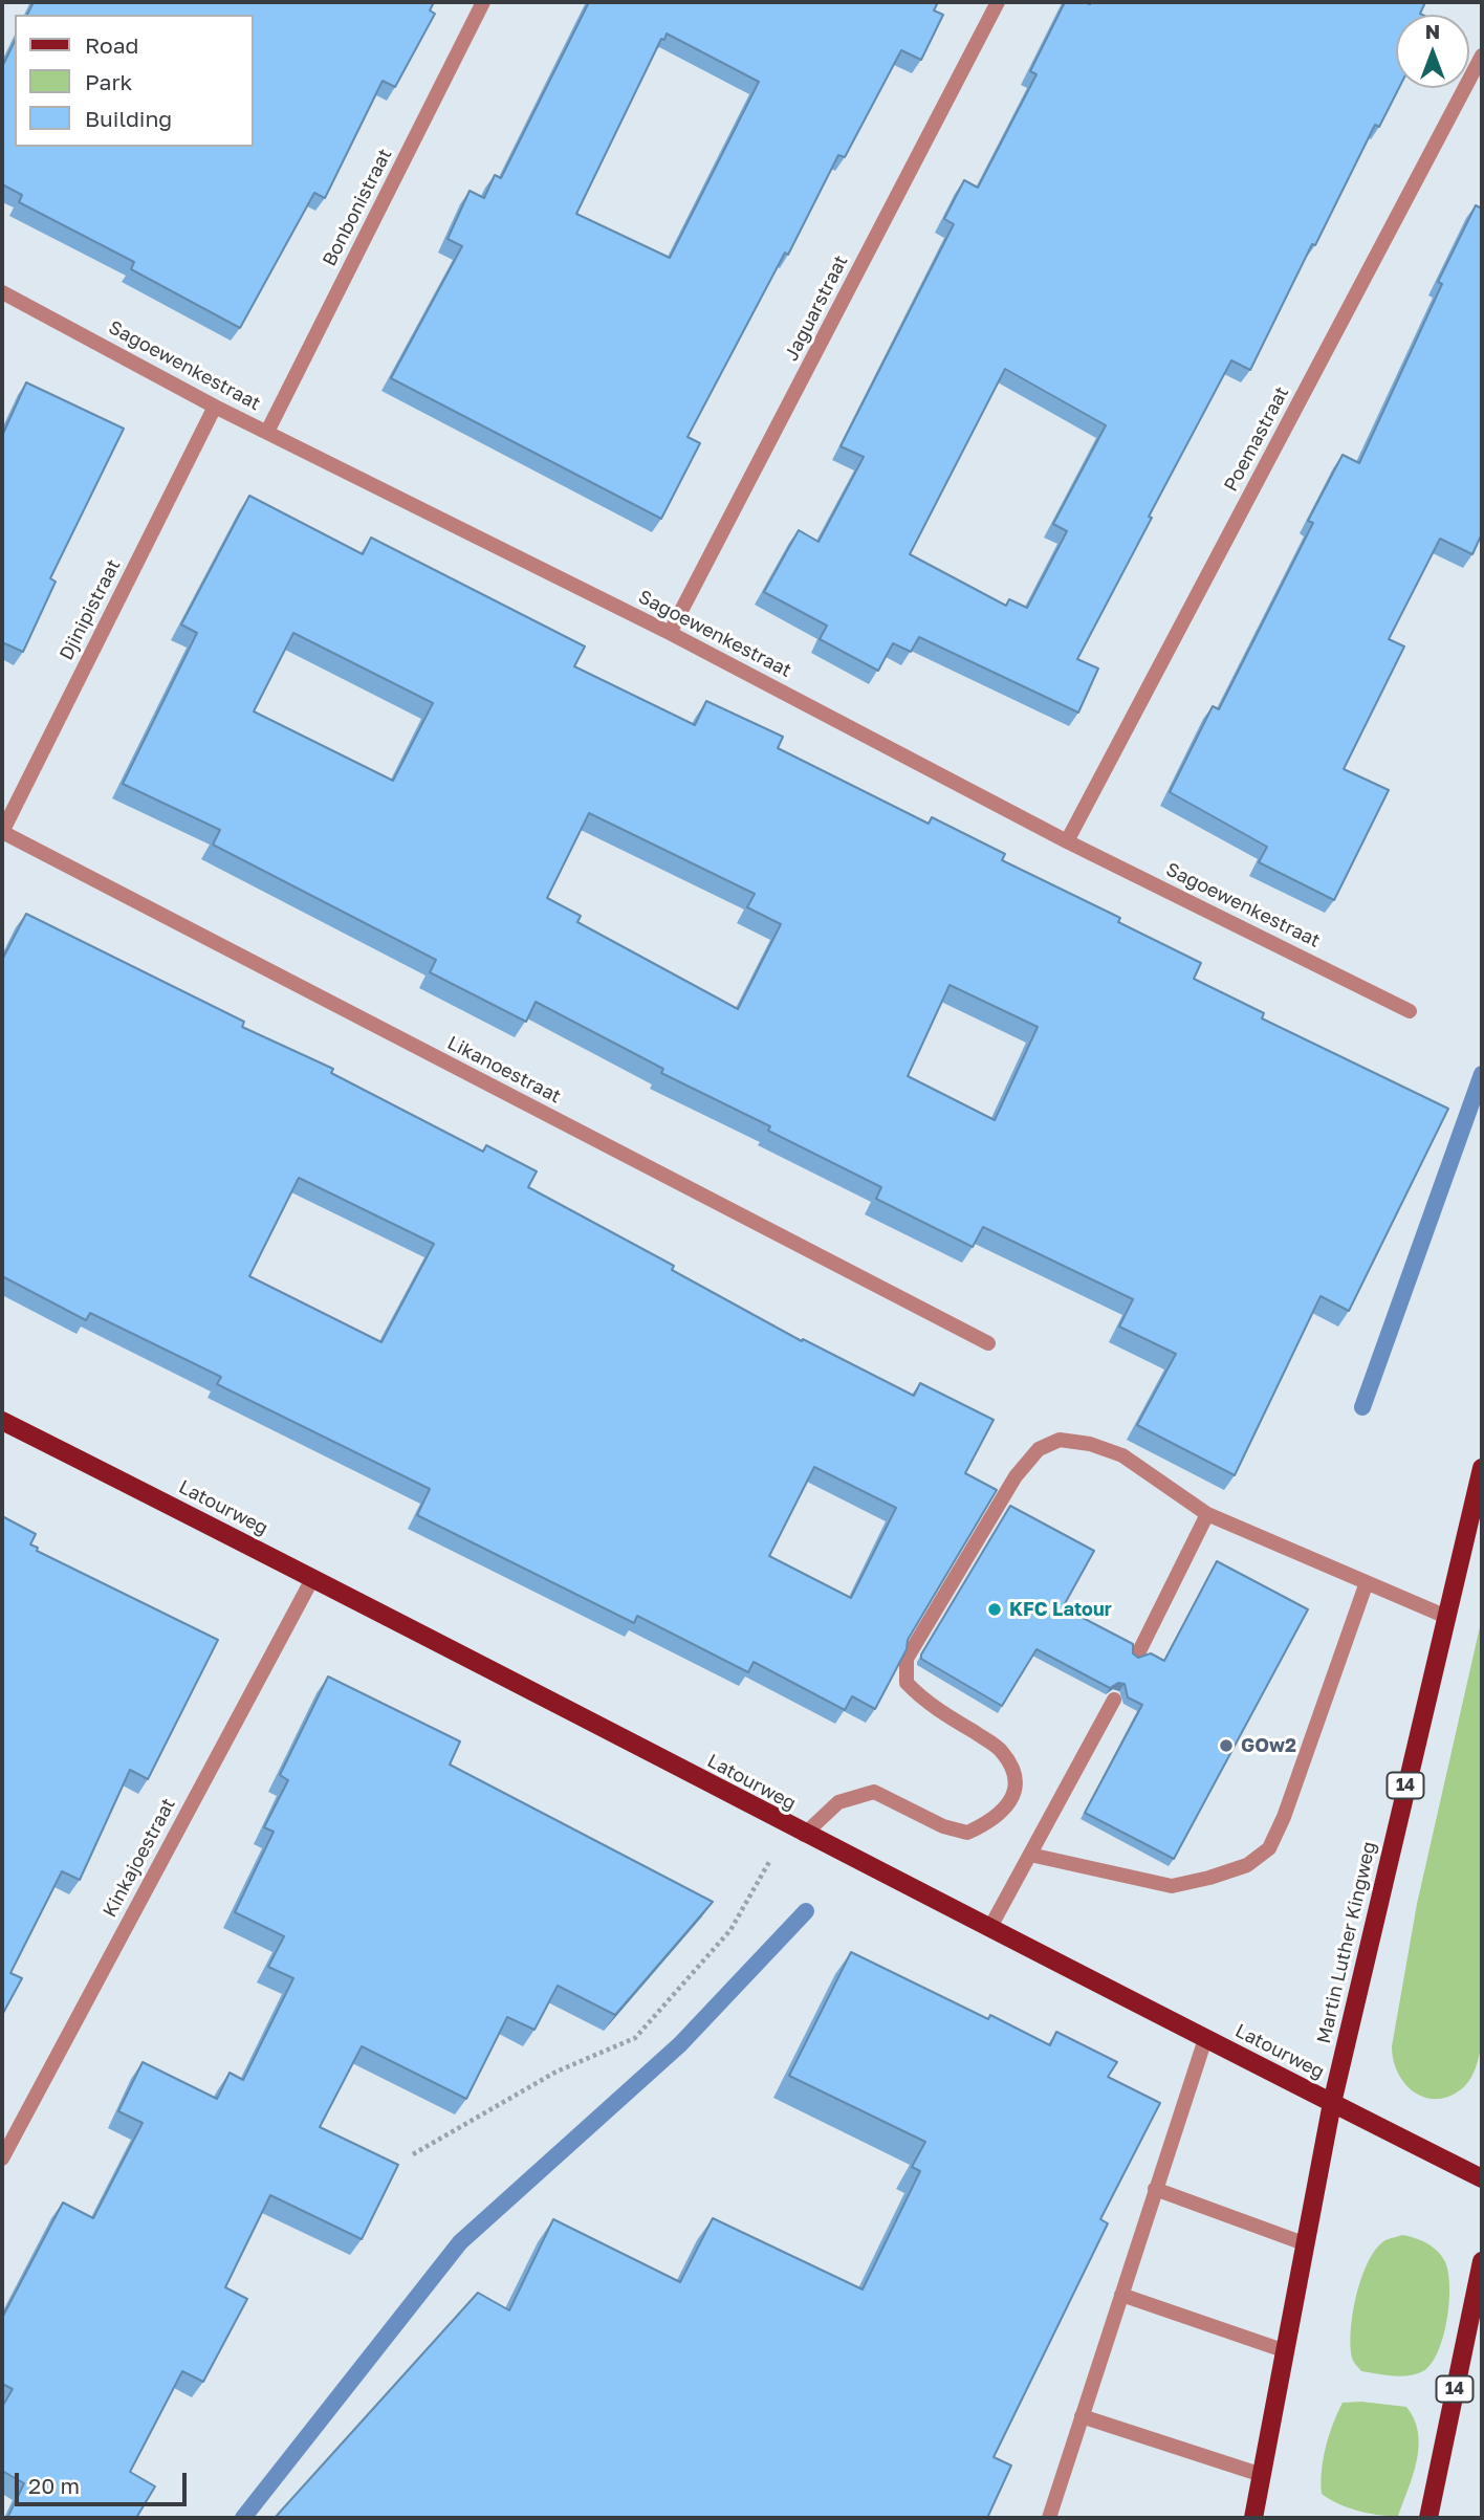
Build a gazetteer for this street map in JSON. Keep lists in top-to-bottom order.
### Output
{
  "streets": {
    "main road": ["Latourweg", "14", "Martin Luther Kingweg"],
    "street": [
      "Bonbonistraat",
      "Jaguarstraat",
      "Sagoewenkestraat",
      "Poemastraat",
      "Djinipistraat",
      "Likanoestraat",
      "Kinkajoestraat"
    ]
  },
  "crossings": [
    ["Bonbonistraat", "Sagoewenkestraat"],
    ["Jaguarstraat", "Sagoewenkestraat"],
    ["Sagoewenkestraat", "Poemastraat"],
    ["Sagoewenkestraat", "Djinipistraat"],
    ["Djinipistraat", "Likanoestraat"],
    ["Latourweg", "Kinkajoestraat"],
    ["Latourweg", "Martin Luther Kingweg"]
  ],
  "places": ["KFC Latour", "GOw2"],
  "legend": ["Road", "Park", "Building"],
  "scale_bar": "20 m",
  "north": "top"
}
